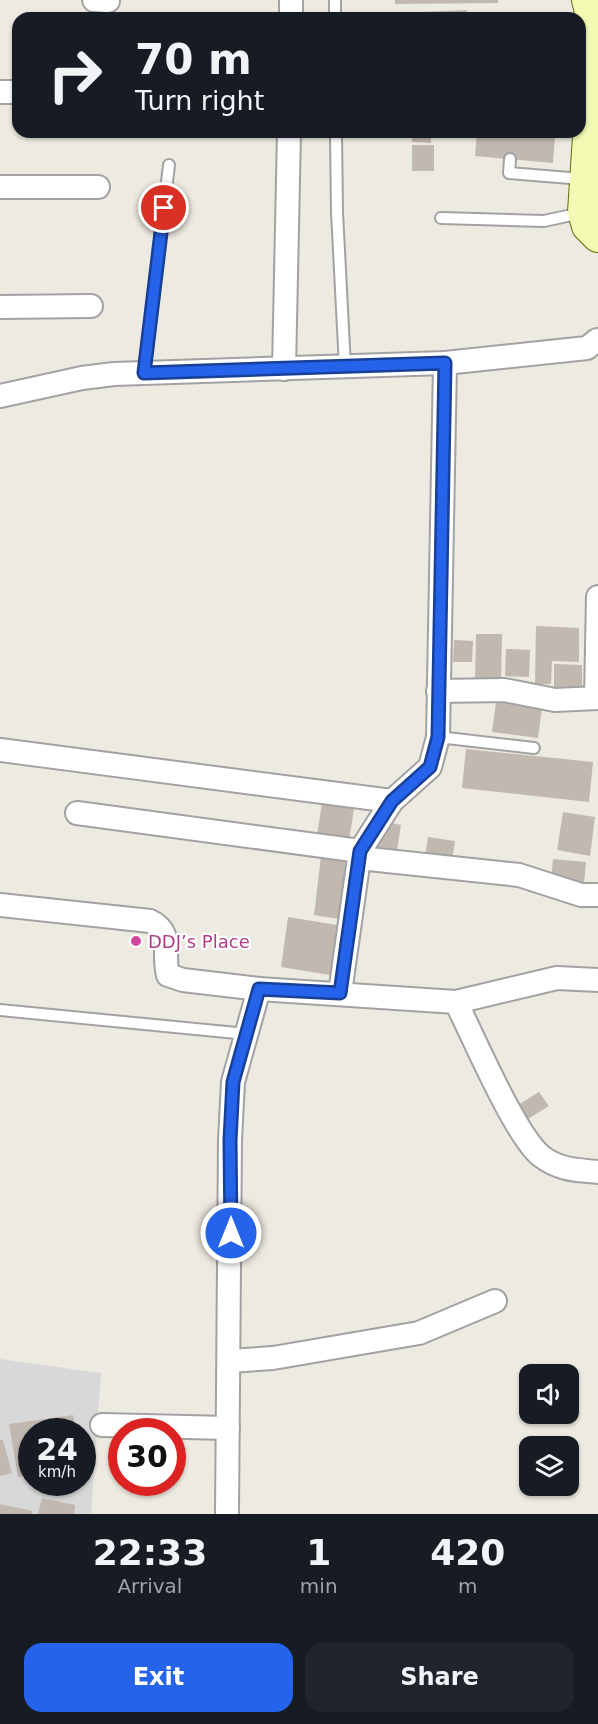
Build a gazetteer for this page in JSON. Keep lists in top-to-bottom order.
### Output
{
  "places": ["DDJ’s Place"],
  "page": {
    "turn": ["70 m", "Turn right"],
    "speed": "24 km/h",
    "limit": "30",
    "eta": [
      "22:33",
      "Arrival",
      "1",
      "min",
      "420",
      "m"
    ],
    "buttons": ["Exit", "Share"]
  }
}
